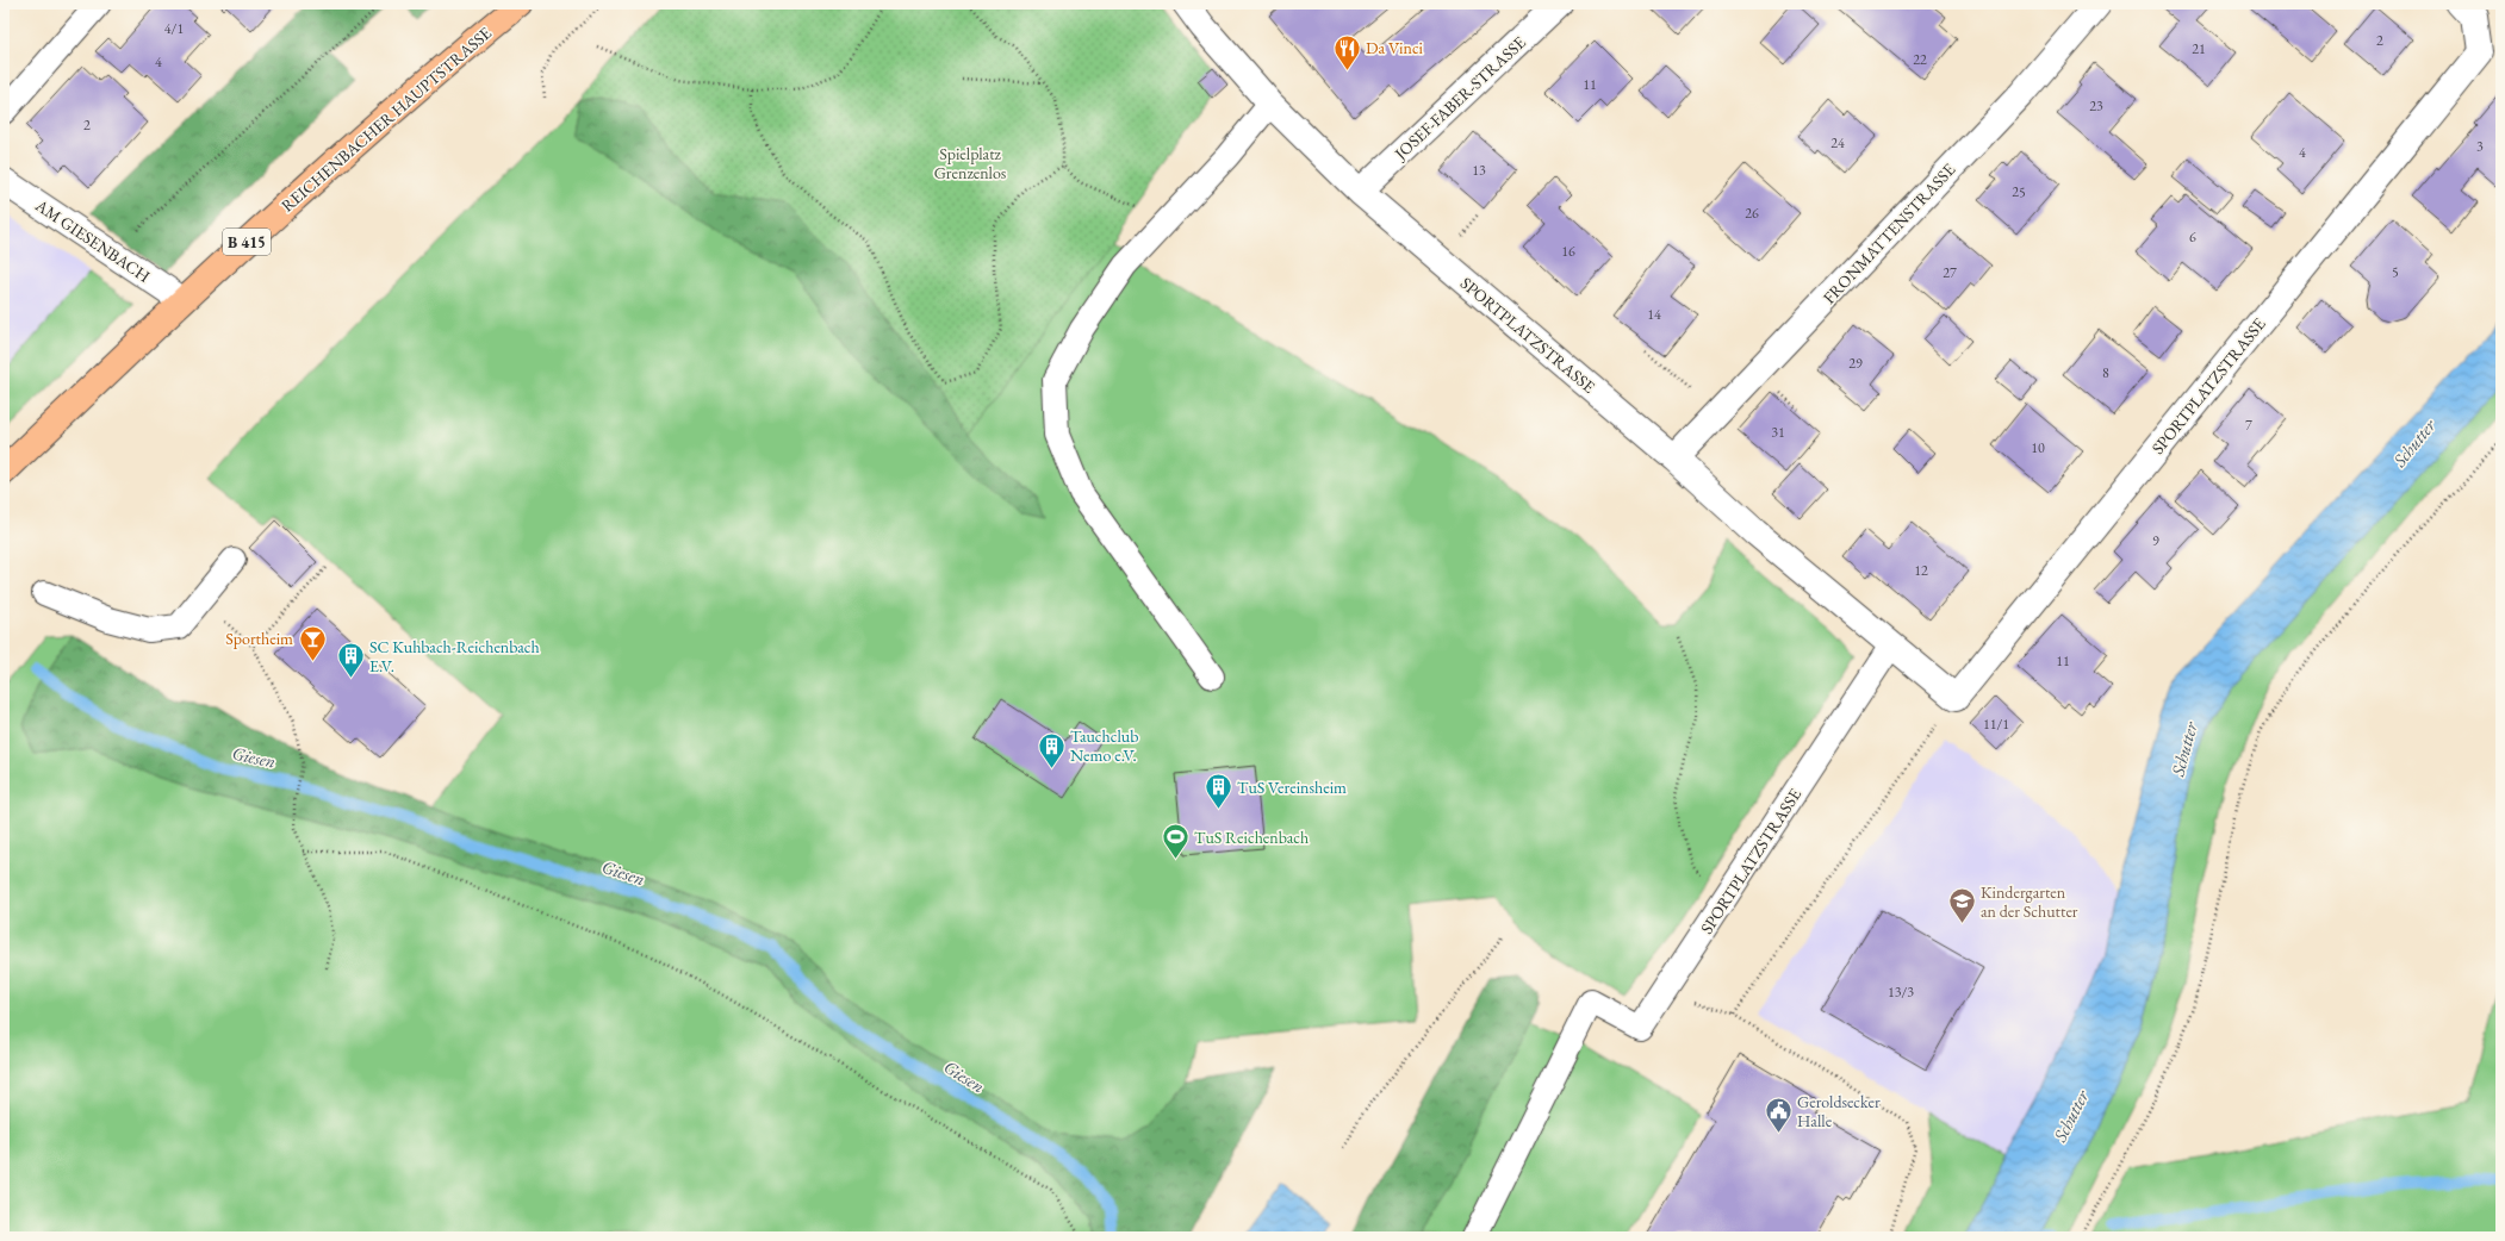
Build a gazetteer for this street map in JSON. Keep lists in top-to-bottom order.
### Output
{
  "streets": {
    "main road": ["REICHENBACHER HAUPTSTRASSE", "B 415"],
    "street": [
      "JOSEF-FABER-STRASSE",
      "FRONMATTENSTRASSE",
      "AM GIESENBACH",
      "SPORTPLATZSTRASSE"
    ]
  },
  "crossings": [
    ["JOSEF-FABER-STRASSE", "SPORTPLATZSTRASSE"],
    ["REICHENBACHER HAUPTSTRASSE", "AM GIESENBACH"],
    ["FRONMATTENSTRASSE", "SPORTPLATZSTRASSE"]
  ],
  "water": ["Schutter", "Giesen"],
  "parks": ["Spielplatz Grenzenlos"],
  "places": {
    "restaurant": ["Da Vinci"],
    "bar": ["Sportheim"],
    "building": ["SC Kuhbach-Reichenbach E.V.", "Tauchclub Nemo e.V.", "TuS Vereinsheim"],
    "sports": ["TuS Reichenbach"],
    "school or university": ["Kindergarten an der Schutter"],
    "public building": ["Geroldsecker Halle"]
  },
  "house_numbers": [
    "4/1",
    "2",
    "21",
    "22",
    "4",
    "11",
    "23",
    "2",
    "24",
    "3",
    "4",
    "13",
    "25",
    "26",
    "6",
    "16",
    "5",
    "27",
    "14",
    "29",
    "8",
    "7",
    "31",
    "10",
    "9",
    "12",
    "11",
    "11/1",
    "13/3"
  ]
}
